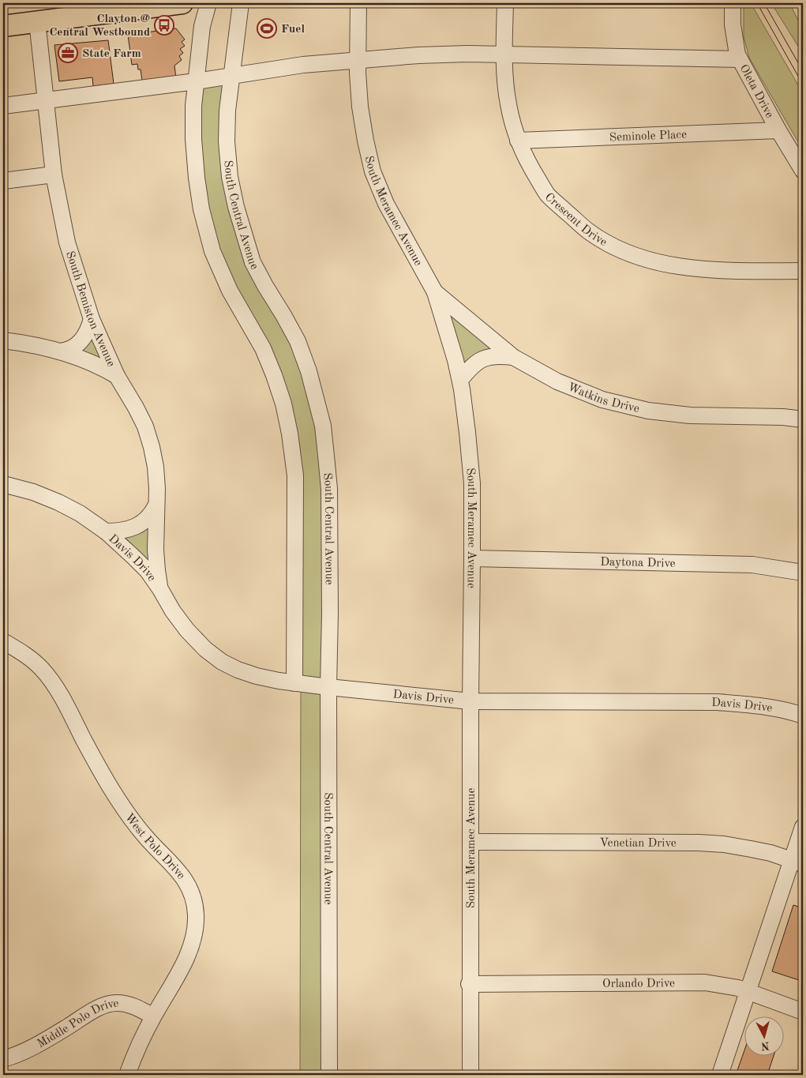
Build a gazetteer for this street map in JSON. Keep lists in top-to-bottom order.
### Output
{
  "streets": {
    "street": [
      "Oleta Drive",
      "Seminole Place",
      "South Meramec Avenue",
      "South Central Avenue",
      "Crescent Drive",
      "South Bemiston Avenue",
      "Watkins Drive",
      "Davis Drive",
      "Daytona Drive",
      "Venetian Drive",
      "West Polo Drive",
      "Orlando Drive",
      "Middle Polo Drive"
    ]
  },
  "crossings": [
    ["Oleta Drive", "Seminole Place"],
    ["Seminole Place", "Crescent Drive"],
    ["South Meramec Avenue", "Watkins Drive"],
    ["South Meramec Avenue", "Davis Drive"],
    ["South Meramec Avenue", "Daytona Drive"],
    ["South Meramec Avenue", "Venetian Drive"],
    ["South Meramec Avenue", "Orlando Drive"],
    ["South Central Avenue", "Davis Drive"],
    ["South Bemiston Avenue", "Davis Drive"],
    ["West Polo Drive", "Middle Polo Drive"]
  ],
  "places": {
    "bus stop": ["Clayton @ Central Westbound"],
    "sports": ["Fuel"],
    "office": ["State Farm"]
  },
  "north": "bottom"
}
